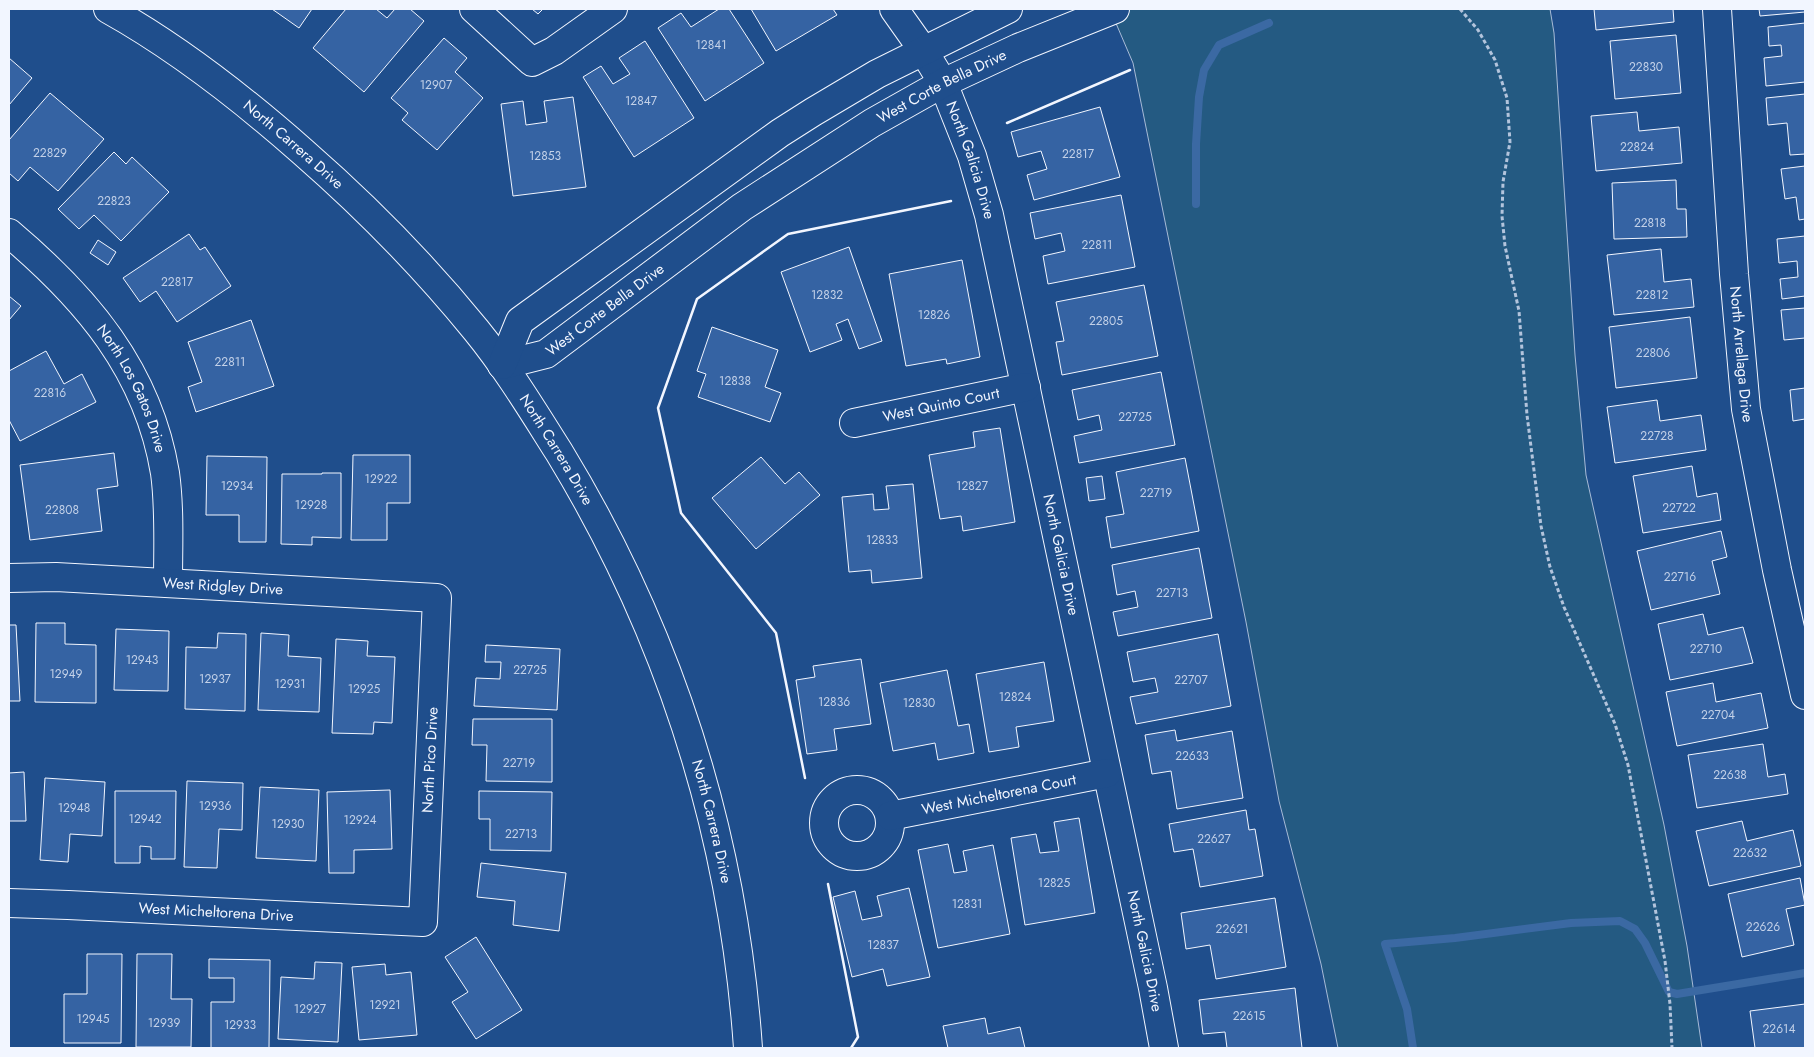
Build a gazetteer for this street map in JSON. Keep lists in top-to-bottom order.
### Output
{
  "streets": {
    "street": [
      "West Corte Bella Drive",
      "North Carrera Drive",
      "North Galicia Drive",
      "North Arrellaga Drive",
      "North Los Gatos Drive",
      "West Quinto Court",
      "West Ridgley Drive",
      "North Pico Drive",
      "West Micheltorena Court",
      "West Micheltorena Drive"
    ]
  },
  "crossings": [
    ["West Corte Bella Drive", "North Carrera Drive"],
    ["West Corte Bella Drive", "North Galicia Drive"],
    ["North Galicia Drive", "West Quinto Court"],
    ["North Galicia Drive", "West Micheltorena Court"],
    ["North Los Gatos Drive", "West Ridgley Drive"],
    ["West Ridgley Drive", "North Pico Drive"],
    ["North Pico Drive", "West Micheltorena Drive"]
  ],
  "house_numbers": [
    "12841",
    "22830",
    "12907",
    "12847",
    "22824",
    "22829",
    "22817",
    "12853",
    "22823",
    "22818",
    "22811",
    "22817",
    "12832",
    "22812",
    "12826",
    "22805",
    "22806",
    "22811",
    "12838",
    "22816",
    "22725",
    "22728",
    "12922",
    "12934",
    "12827",
    "22719",
    "12928",
    "22722",
    "22808",
    "12833",
    "22716",
    "22713",
    "22710",
    "12943",
    "22725",
    "12949",
    "12937",
    "22707",
    "12931",
    "12925",
    "12824",
    "12836",
    "12830",
    "22704",
    "22633",
    "22719",
    "22638",
    "12936",
    "12948",
    "12942",
    "12924",
    "12930",
    "22713",
    "22627",
    "22632",
    "12825",
    "12831",
    "22626",
    "22621",
    "12837",
    "12921",
    "12927",
    "22615",
    "12945",
    "12939",
    "12933",
    "22614"
  ]
}
